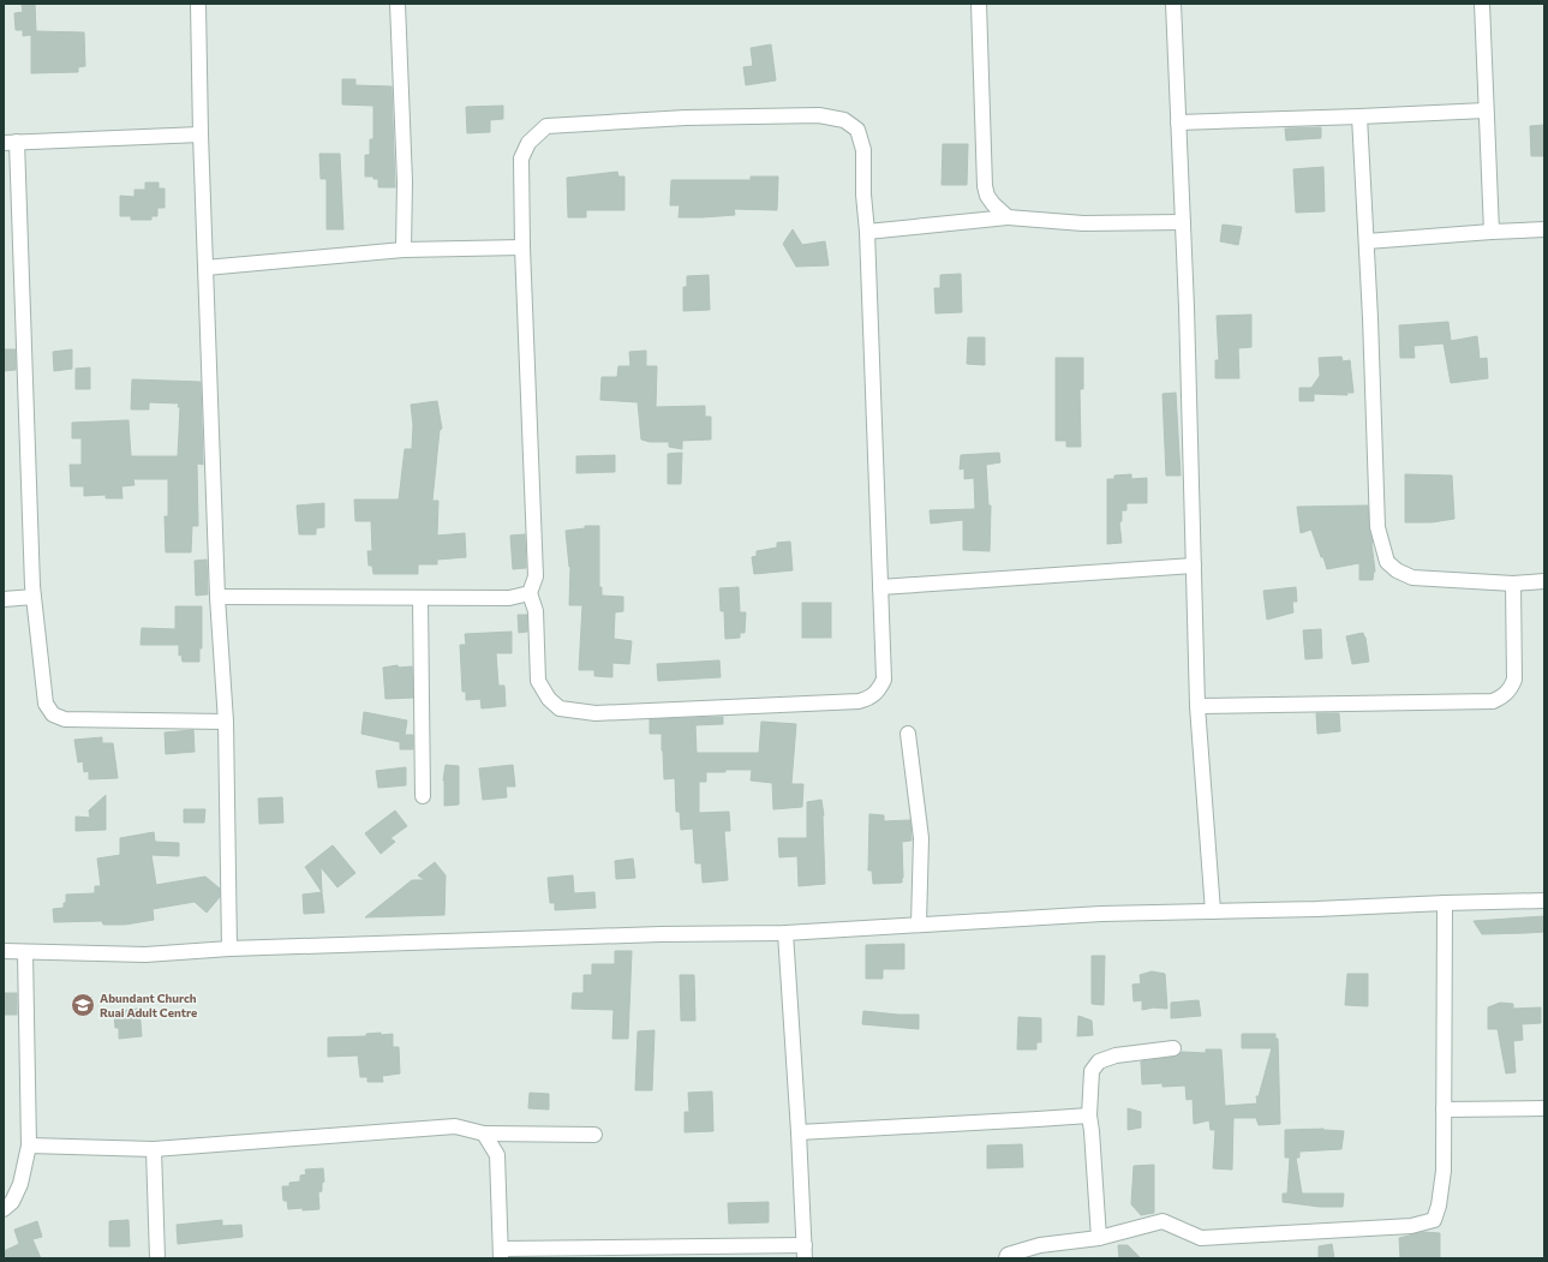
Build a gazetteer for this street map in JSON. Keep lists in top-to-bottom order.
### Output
{
  "places": {
    "school or university": ["Abundant Church Ruai Adult Centre"]
  }
}
